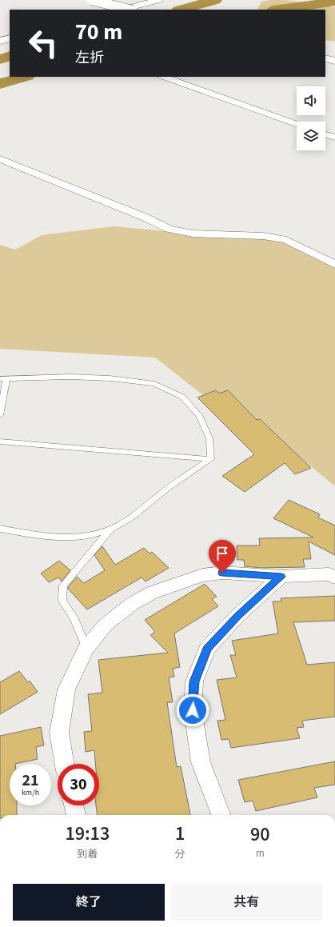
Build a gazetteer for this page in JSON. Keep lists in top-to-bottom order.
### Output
{
  "page": {
    "turn": ["70 m", "左折"],
    "speed": "21 km/h",
    "limit": "30",
    "eta": [
      "19:13",
      "到着",
      "1",
      "分",
      "90",
      "m"
    ],
    "buttons": ["終了", "共有"]
  }
}
